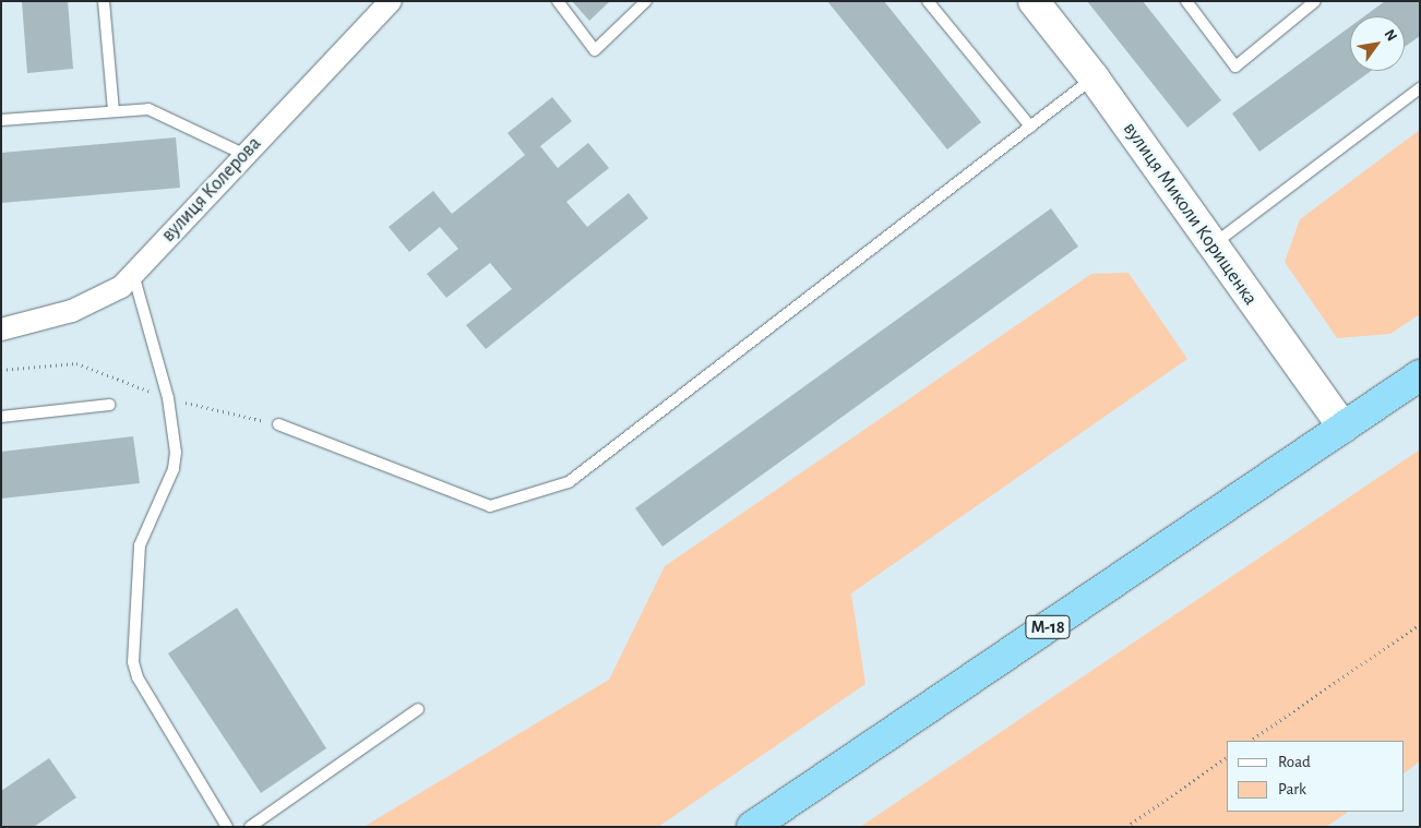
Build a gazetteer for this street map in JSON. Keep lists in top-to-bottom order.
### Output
{
  "streets": {
    "highway": ["М-18"],
    "street": ["вулиця Колерова", "вулиця Миколи Корищенка"]
  },
  "crossings": [
    ["вулиця Миколи Корищенка", "М-18"]
  ],
  "legend": ["Road", "Park"],
  "north": "top right"
}
